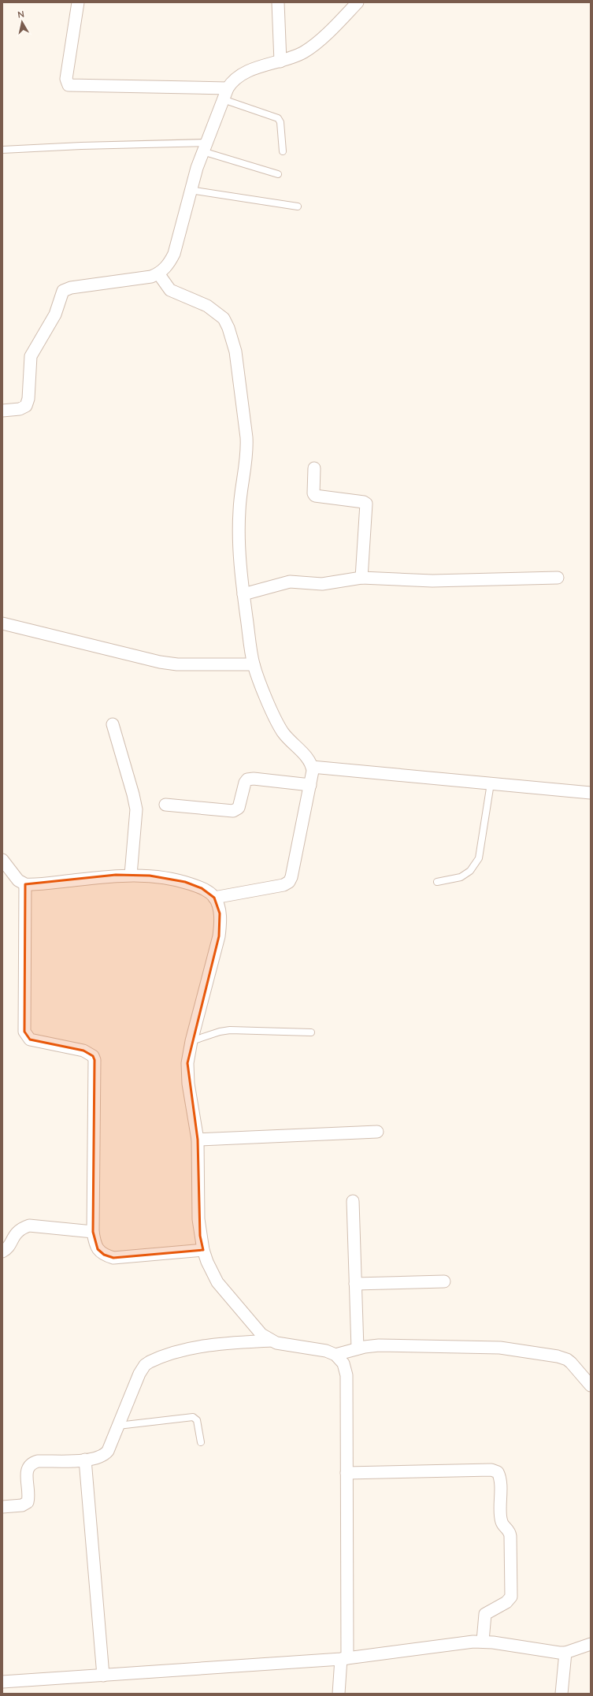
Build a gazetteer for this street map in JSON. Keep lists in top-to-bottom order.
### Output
{
  "north": "top"
}
